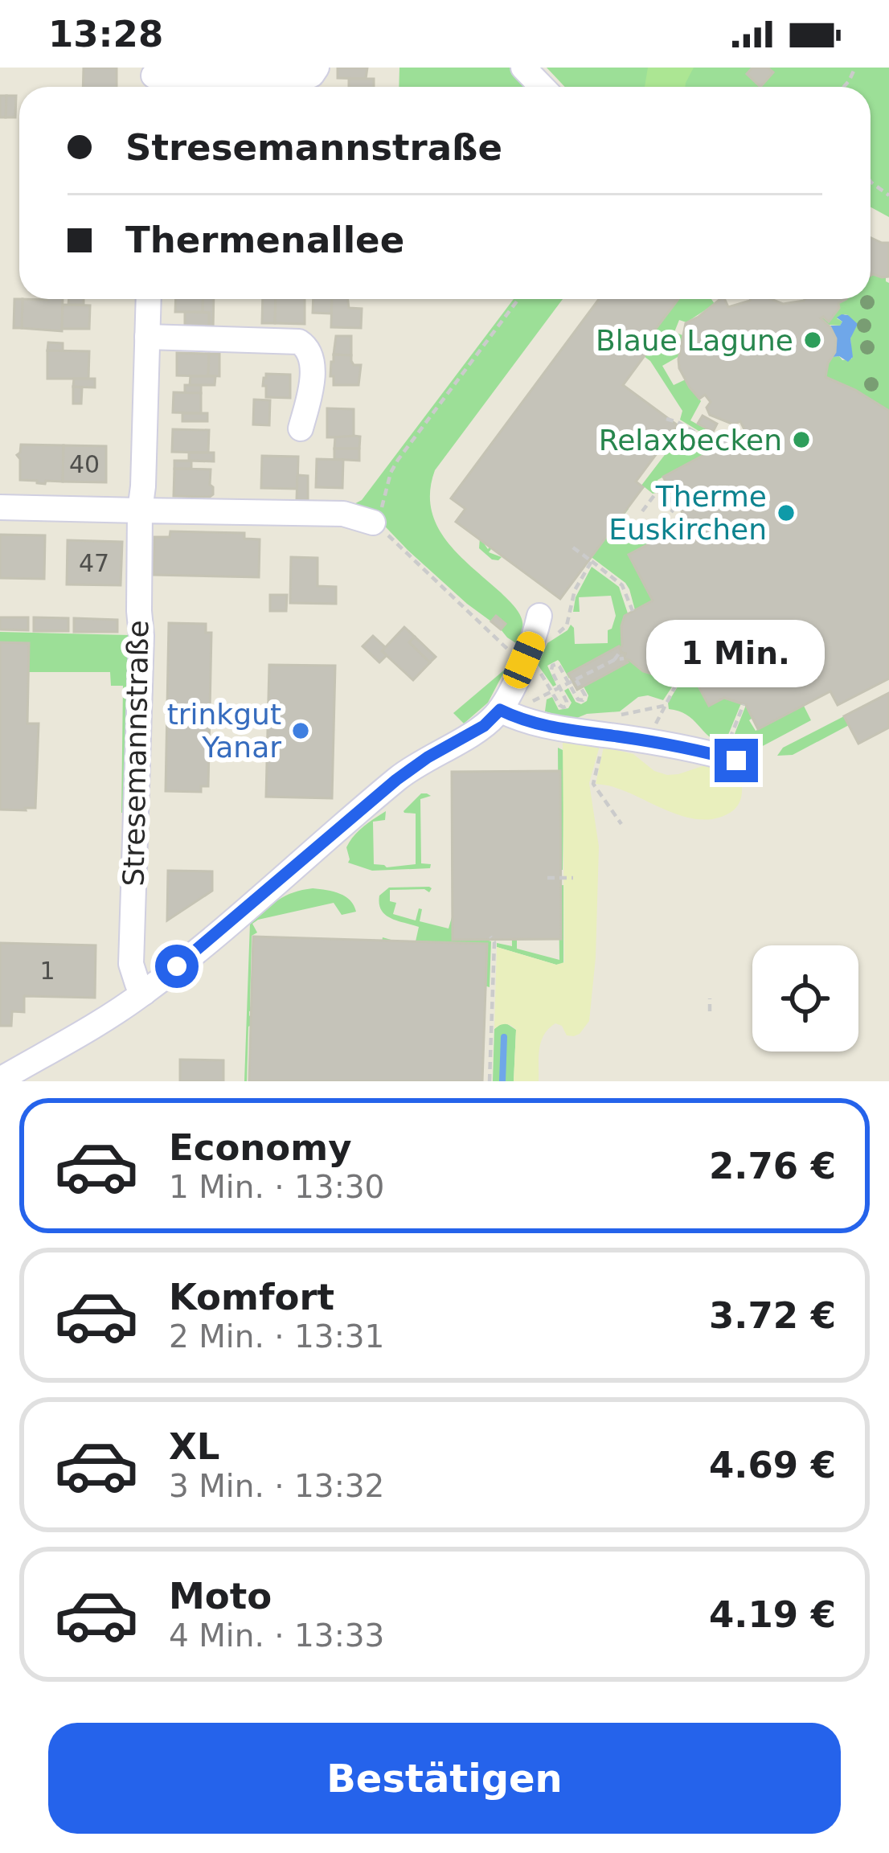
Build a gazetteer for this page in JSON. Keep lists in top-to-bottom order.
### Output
{
  "streets": {
    "street": ["Stresemannstraße"]
  },
  "places": [
    "Blaue Lagune",
    "Relaxbecken",
    "Therme Euskirchen",
    "trinkgut Yanar"
  ],
  "house_numbers": ["40", "47", "1"],
  "page": {
    "status": "13:28",
    "banner": ["Stresemannstraße", "Thermenallee"],
    "bubble": "1 Min.",
    "list": [
      {
        "name": "Economy",
        "note": "1 Min. · 13:30",
        "value": "2.76 €"
      },
      {
        "name": "Komfort",
        "note": "2 Min. · 13:31",
        "value": "3.72 €"
      },
      {
        "name": "XL",
        "note": "3 Min. · 13:32",
        "value": "4.69 €"
      },
      {
        "name": "Moto",
        "note": "4 Min. · 13:33",
        "value": "4.19 €"
      }
    ],
    "buttons": "Bestätigen"
  }
}
